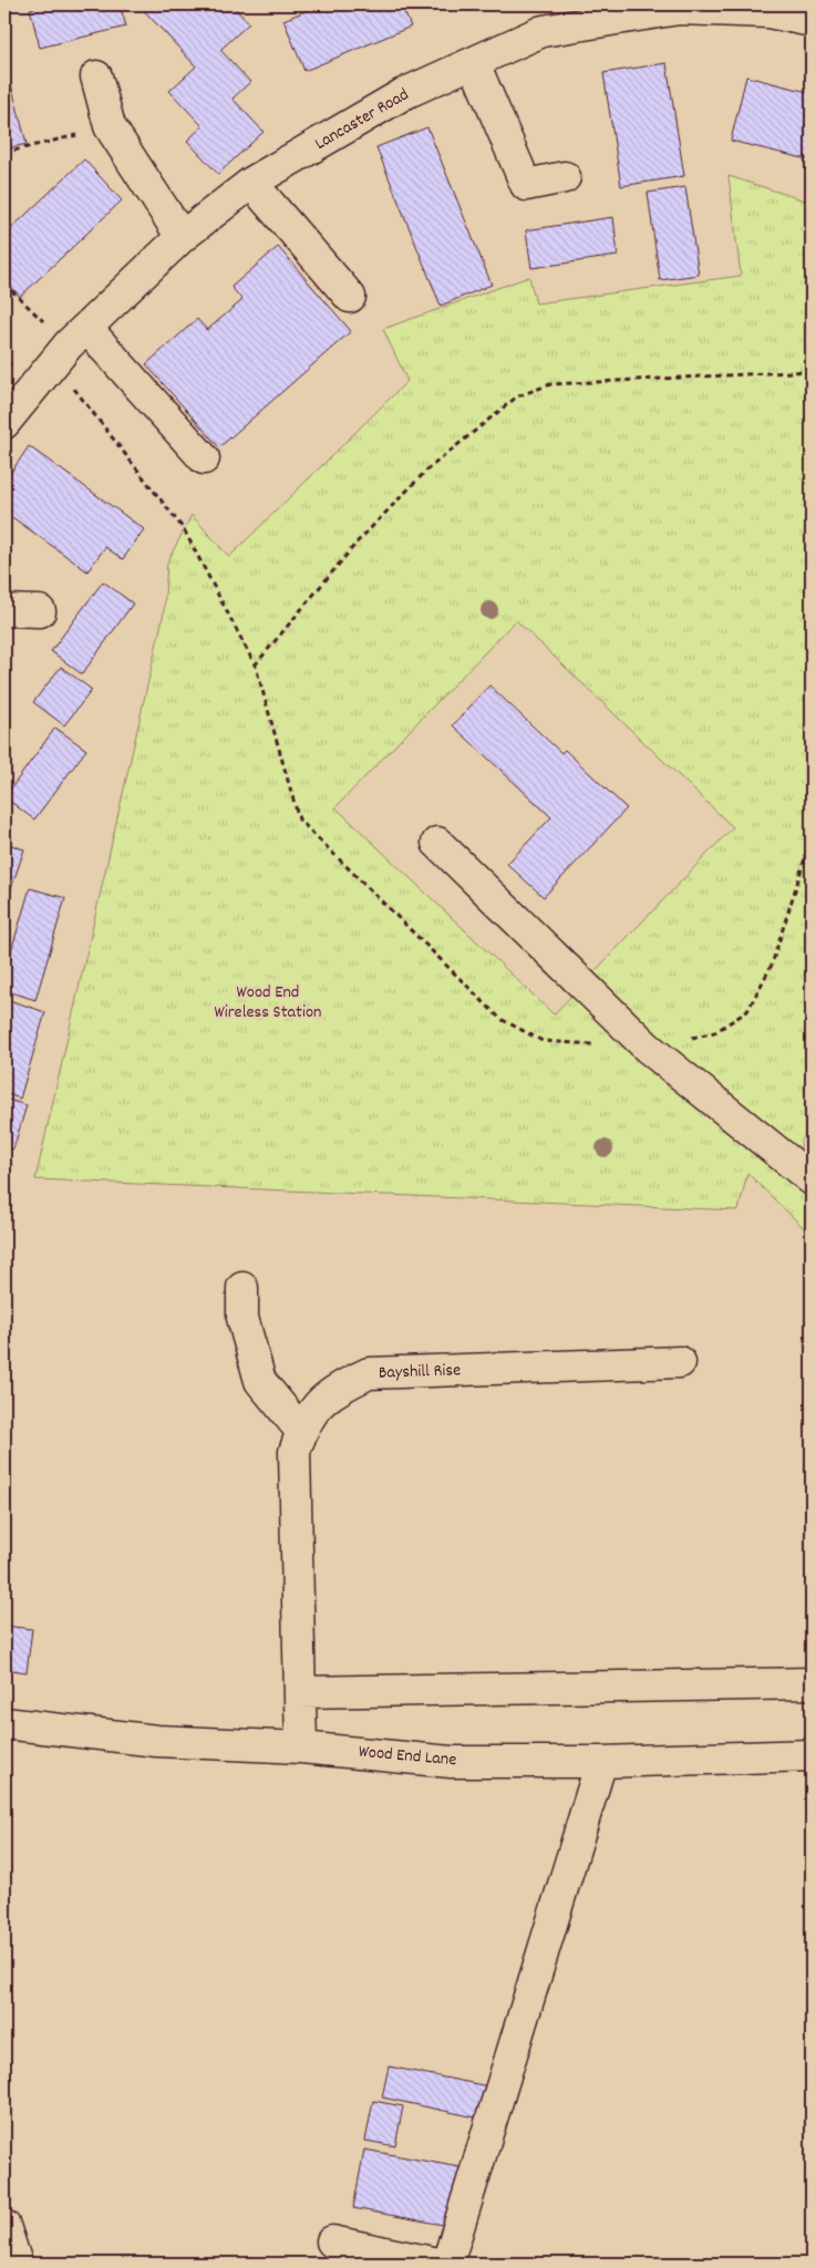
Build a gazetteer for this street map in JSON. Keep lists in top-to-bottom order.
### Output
{
  "streets": {
    "street": ["Lancaster Road", "Bayshill Rise", "Wood End Lane"]
  },
  "crossings": [
    ["Bayshill Rise", "Wood End Lane"]
  ],
  "parks": ["Wood End Wireless Station"]
}
